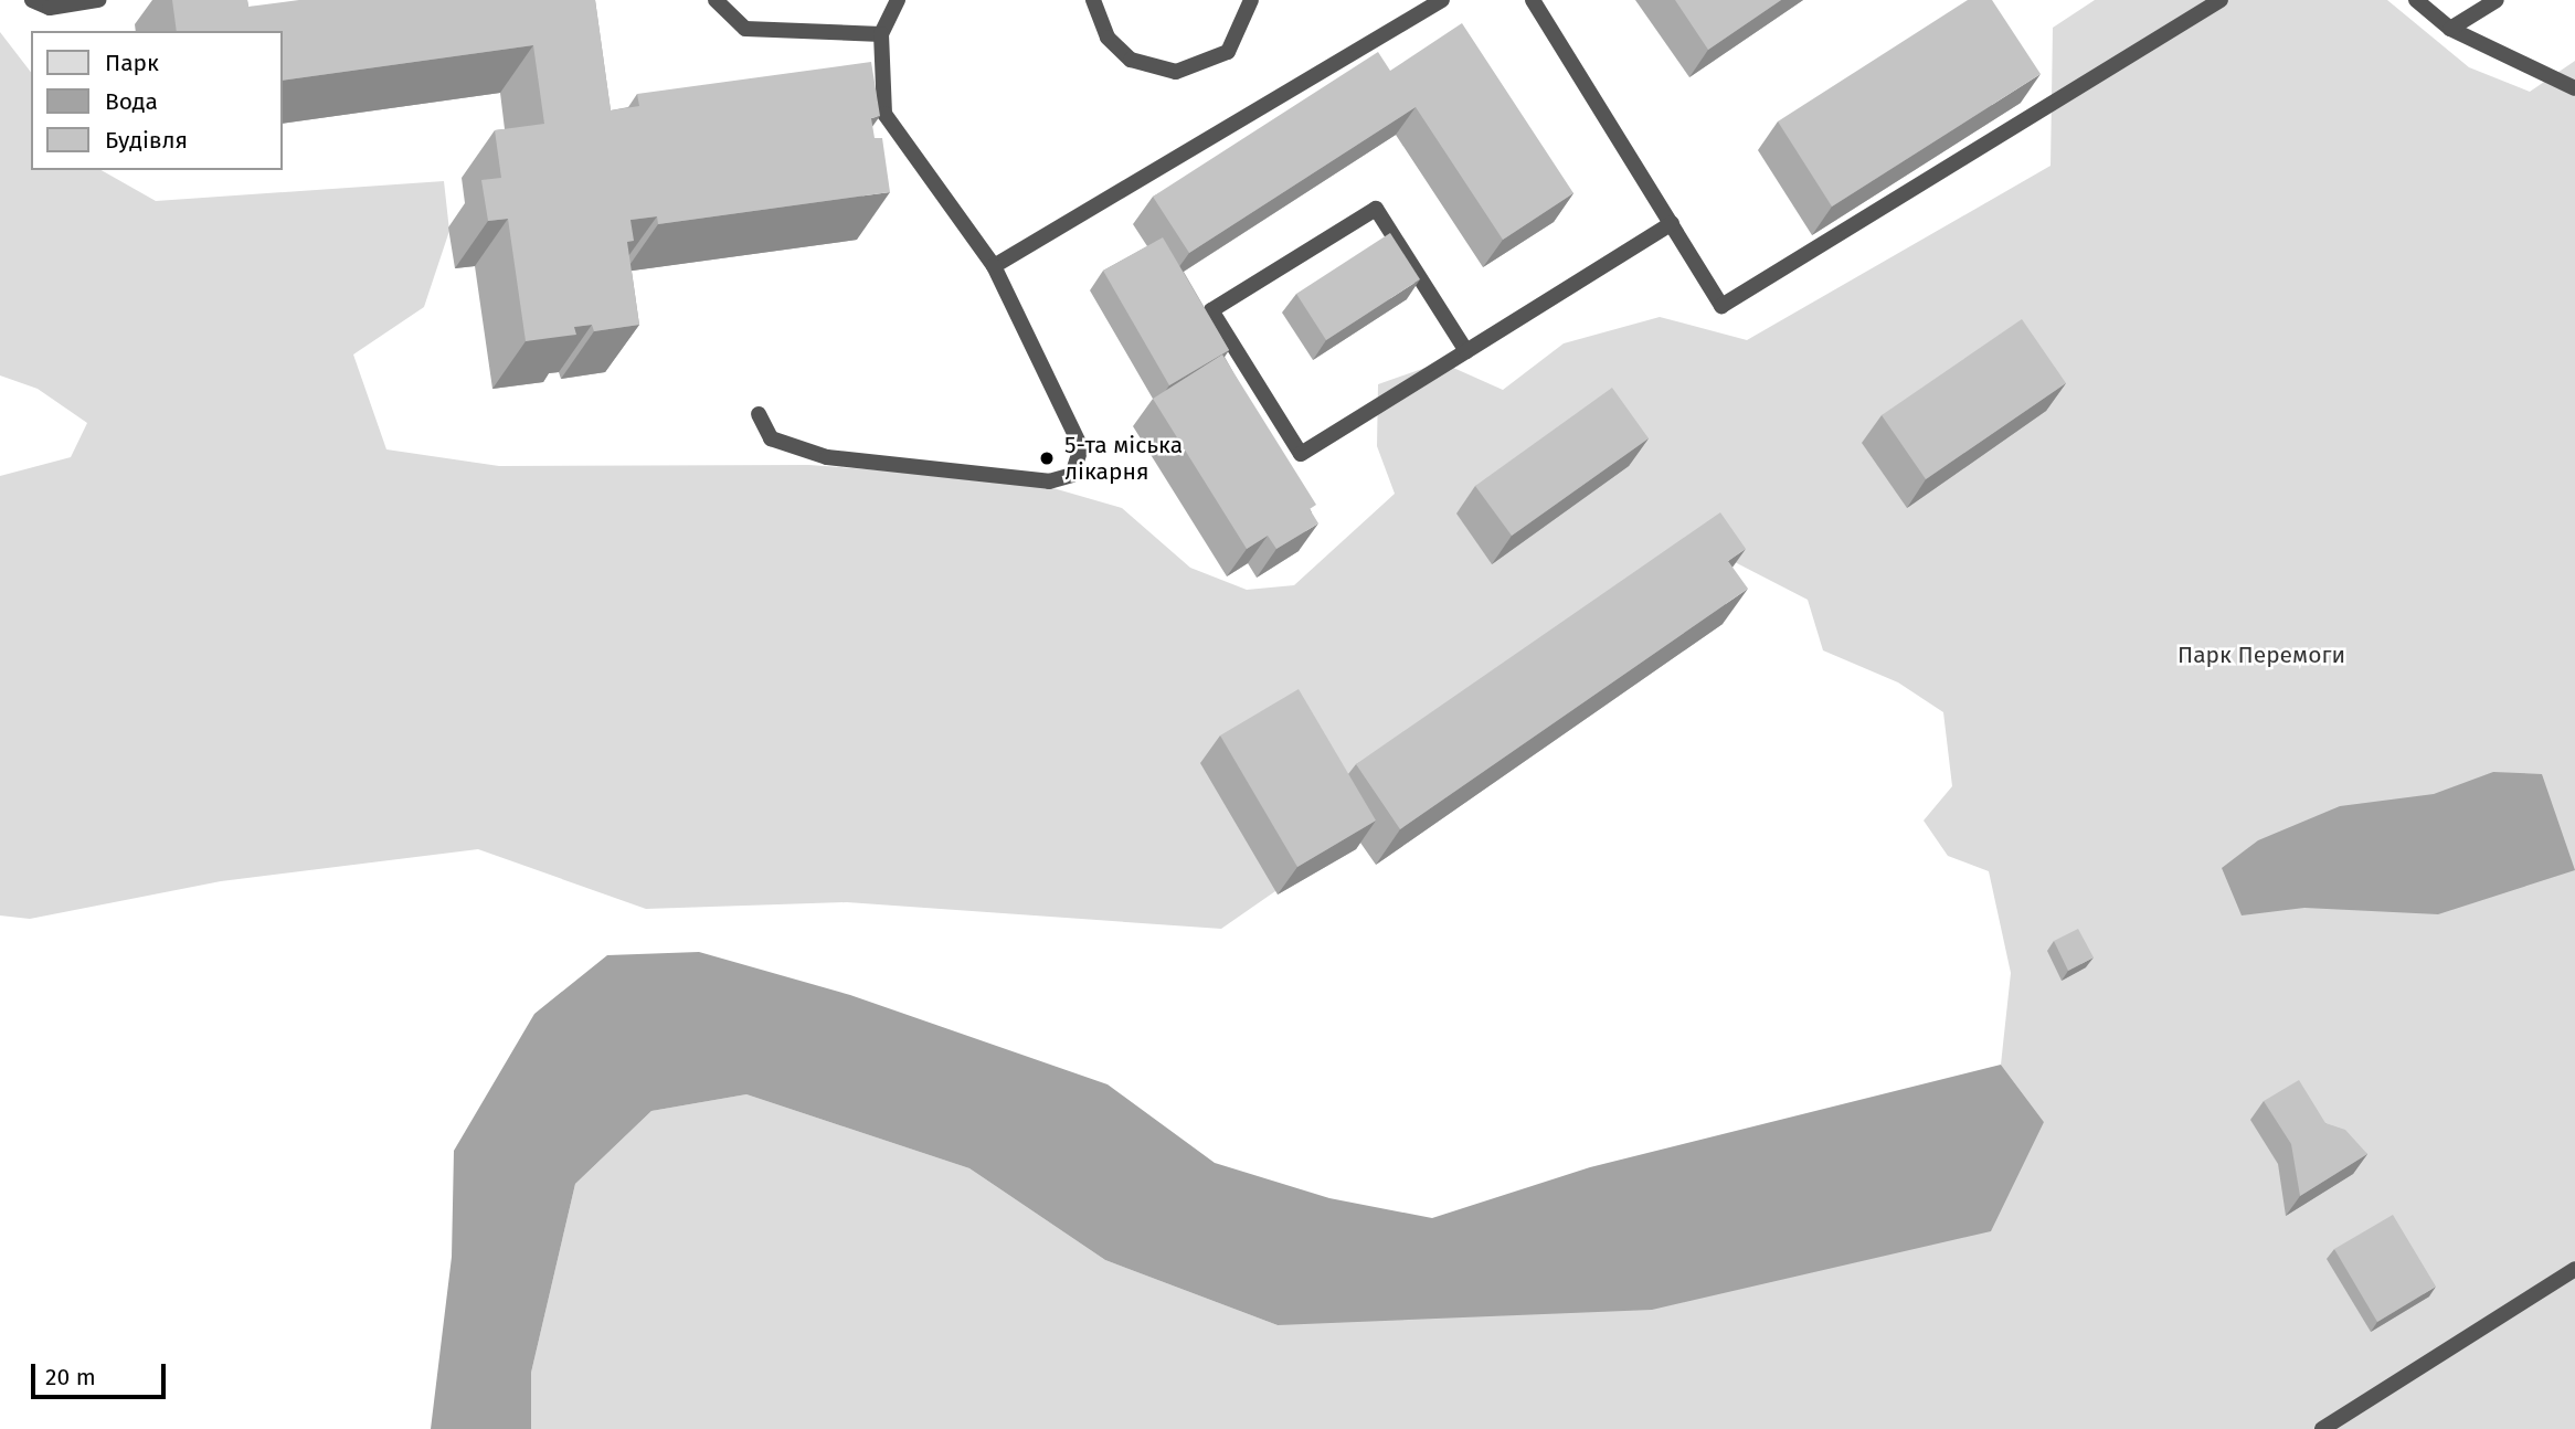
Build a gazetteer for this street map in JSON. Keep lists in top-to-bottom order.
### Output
{
  "parks": ["Парк Перемоги"],
  "places": ["5-та міська лікарня"],
  "legend": ["Парк", "Вода", "Будівля"],
  "scale_bar": "20 m"
}
